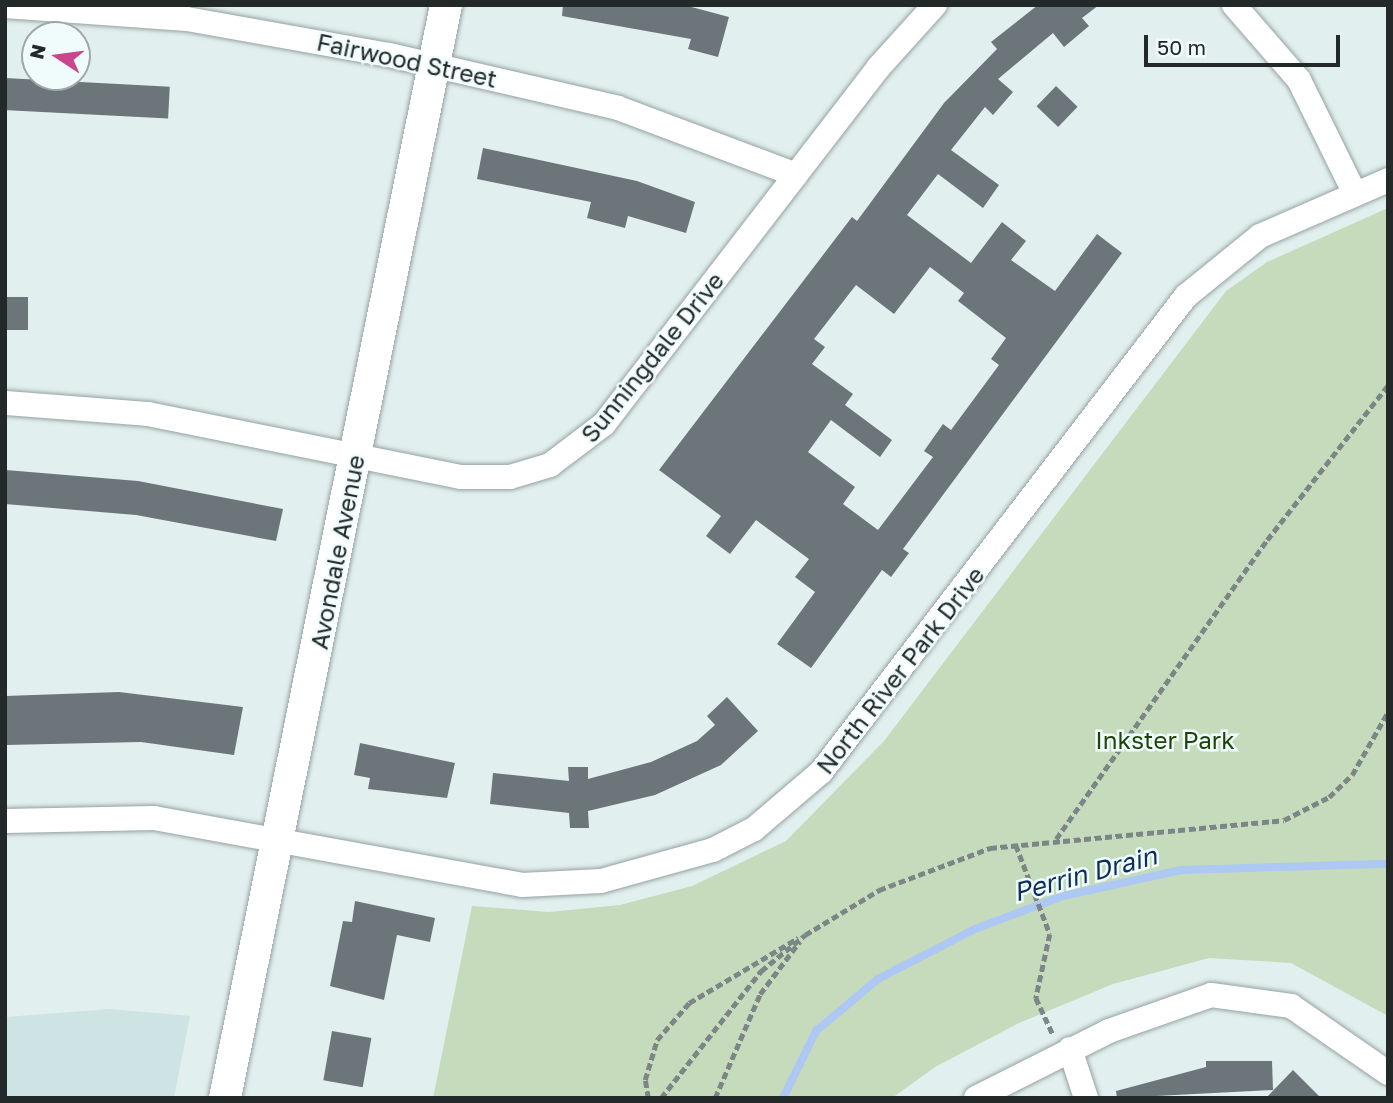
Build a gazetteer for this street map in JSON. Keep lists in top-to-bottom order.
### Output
{
  "streets": {
    "street": [
      "Fairwood Street",
      "Sunningdale Drive",
      "Avondale Avenue",
      "North River Park Drive"
    ]
  },
  "crossings": [
    ["Fairwood Street", "Sunningdale Drive"],
    ["Fairwood Street", "Avondale Avenue"],
    ["Sunningdale Drive", "Avondale Avenue"],
    ["Avondale Avenue", "North River Park Drive"]
  ],
  "water": ["Perrin Drain"],
  "parks": ["Inkster Park"],
  "scale_bar": "50 m",
  "north": "left"
}
